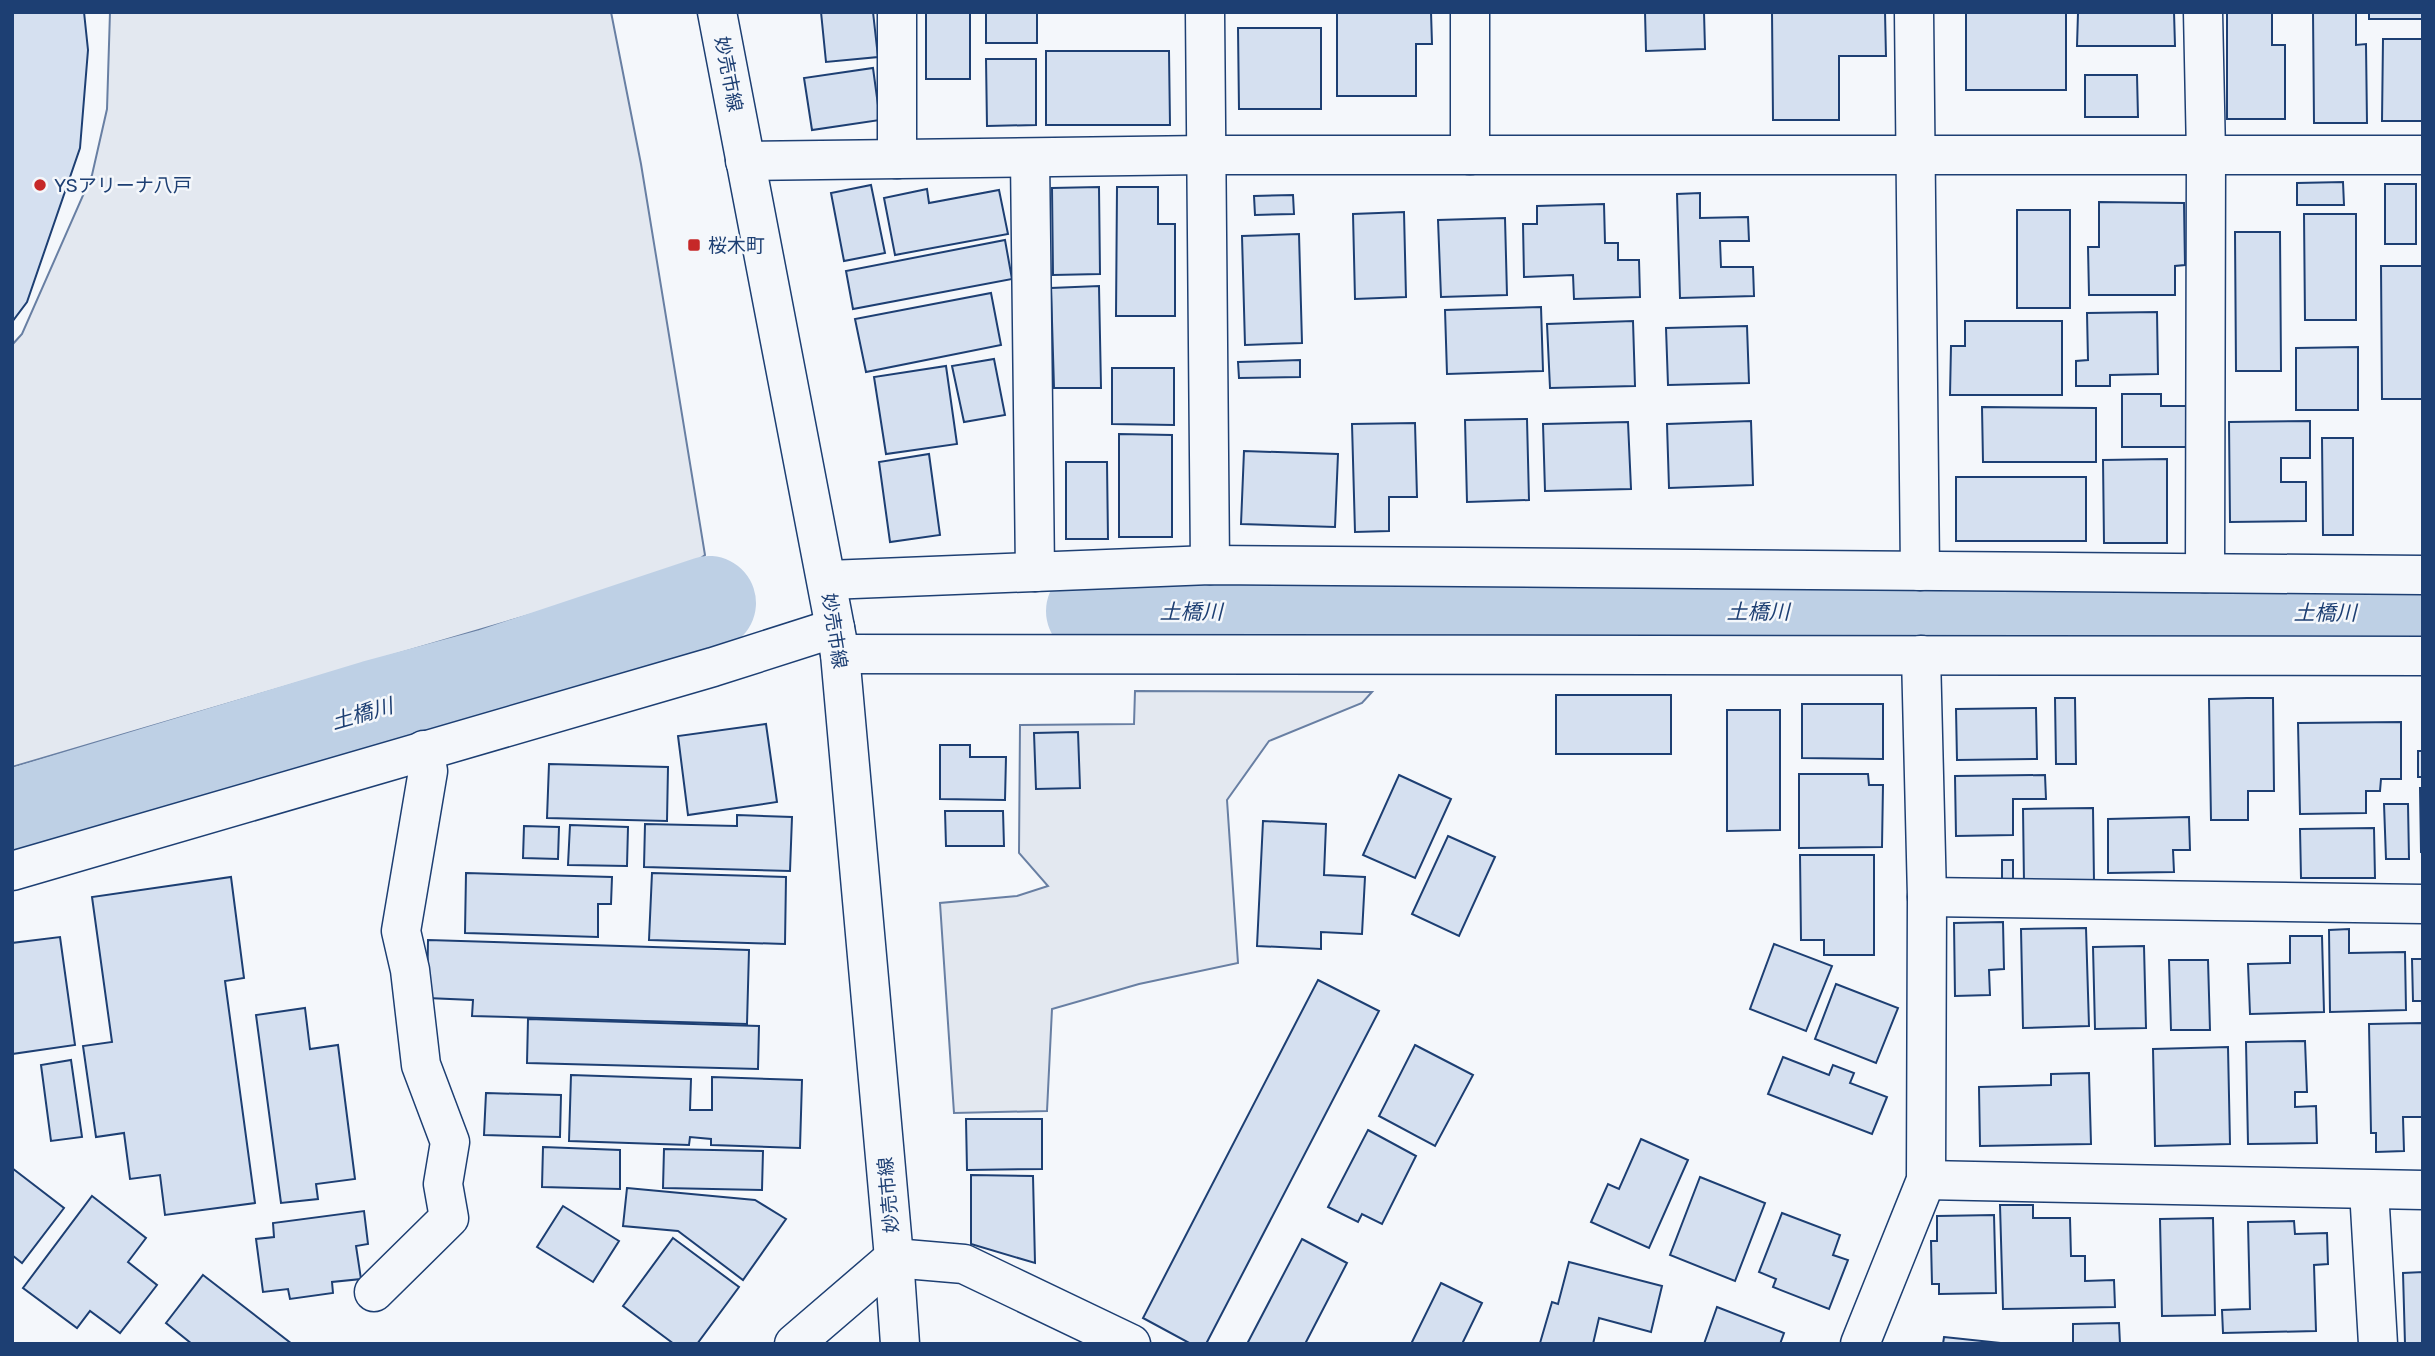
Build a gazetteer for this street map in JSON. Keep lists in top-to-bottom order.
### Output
{
  "streets": {
    "main road": ["妙売市線"]
  },
  "water": ["土橋川"],
  "places": {
    "other": ["YSアリーナ八戸"],
    "transit": ["桜木町"]
  }
}
